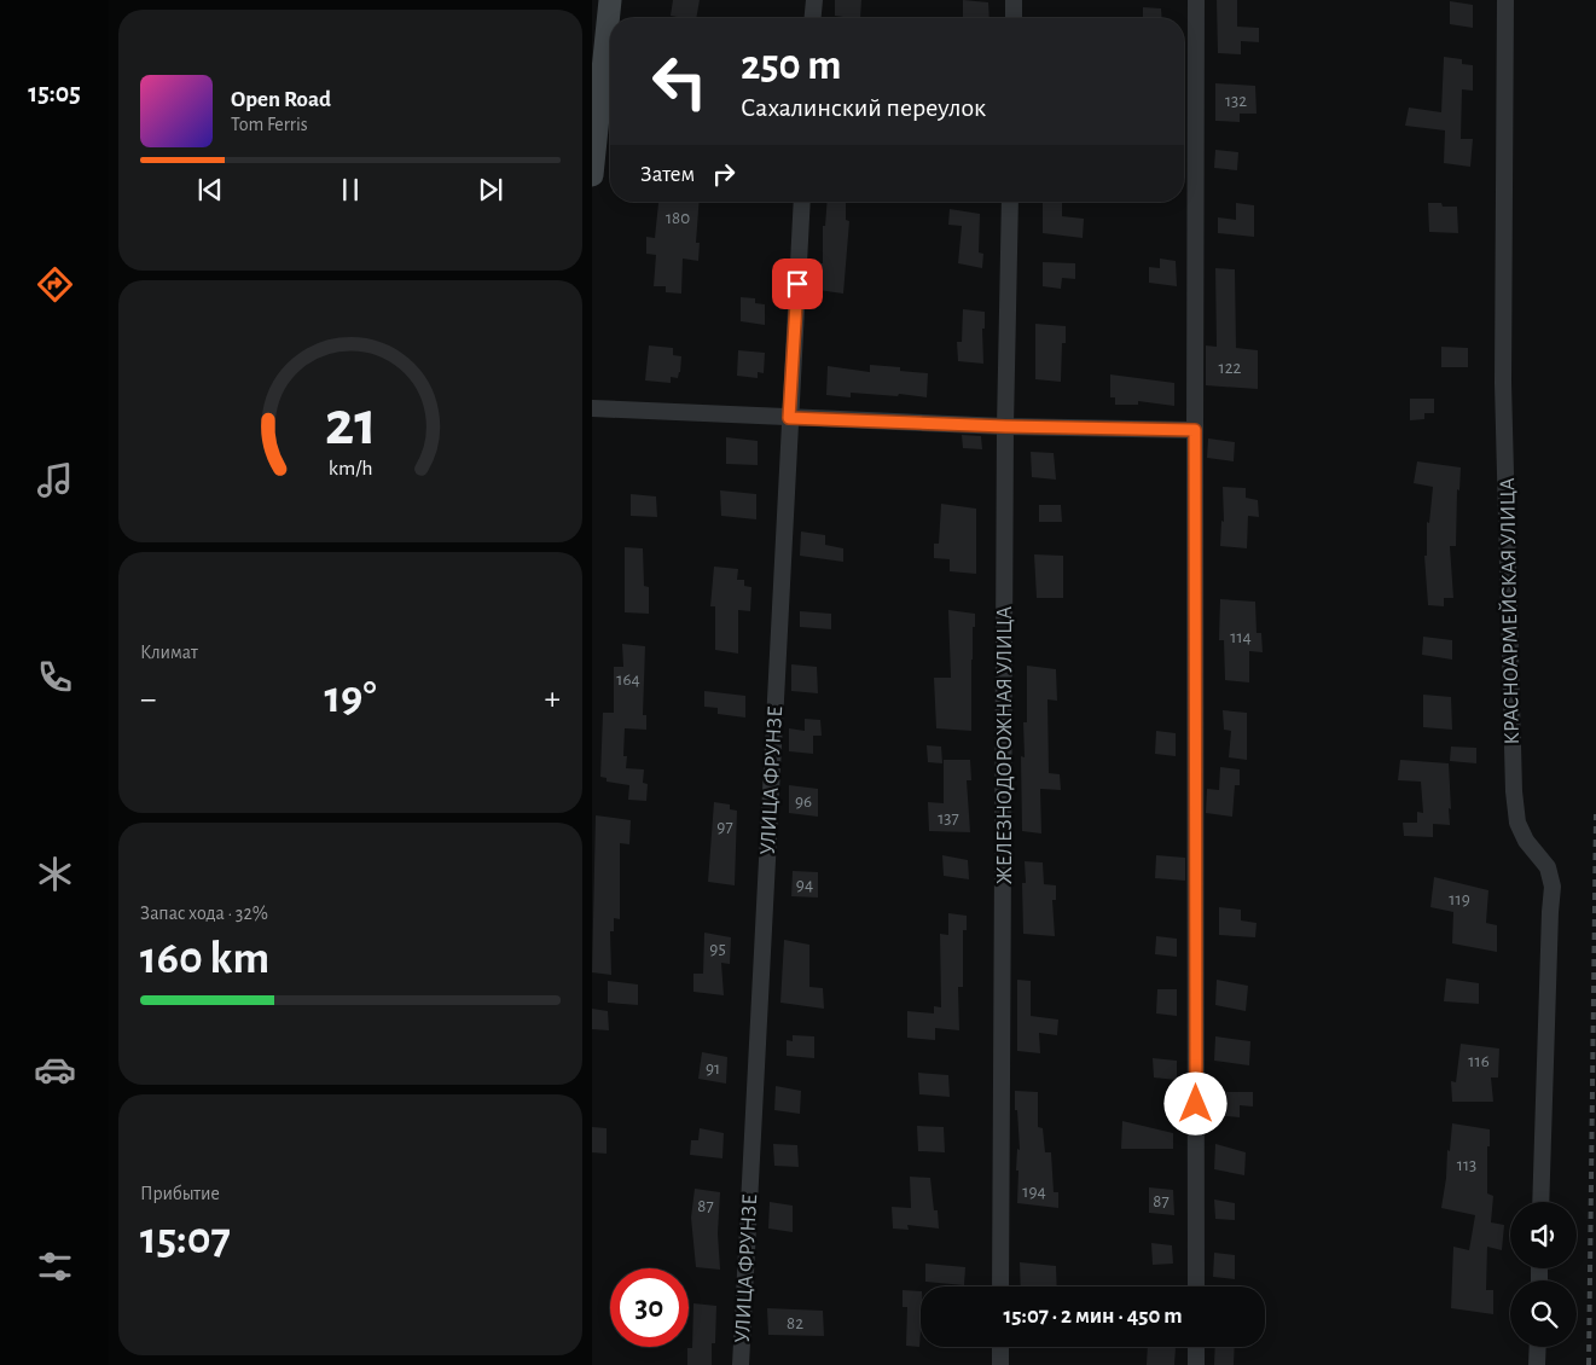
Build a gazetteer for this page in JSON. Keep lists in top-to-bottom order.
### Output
{
  "streets": {
    "street": ["КРАСНОАРМЕЙСКАЯ УЛИЦА", "ЖЕЛЕЗНОДОРОЖНАЯ УЛИЦА", "УЛИЦА ФРУНЗЕ"]
  },
  "house_numbers": [
    "132",
    "180",
    "122",
    "114",
    "164",
    "96",
    "137",
    "97",
    "94",
    "119",
    "95",
    "116",
    "91",
    "113",
    "194",
    "87",
    "87",
    "82"
  ],
  "page": {
    "tabs": "15:05",
    "turn": ["250 m", "Сахалинский переулок"],
    "song": ["Open Road", "Tom Ferris"],
    "then": "Затем",
    "tile": [
      "Климат",
      ["Запас хода · 32%", "160 km"],
      ["Прибытие", "15:07"]
    ],
    "heat": ["−", "19°", "+"],
    "limit": "30",
    "trip": "15:07 · 2 мин · 450 m",
    "gauge": ["21", "km/h"]
  }
}
